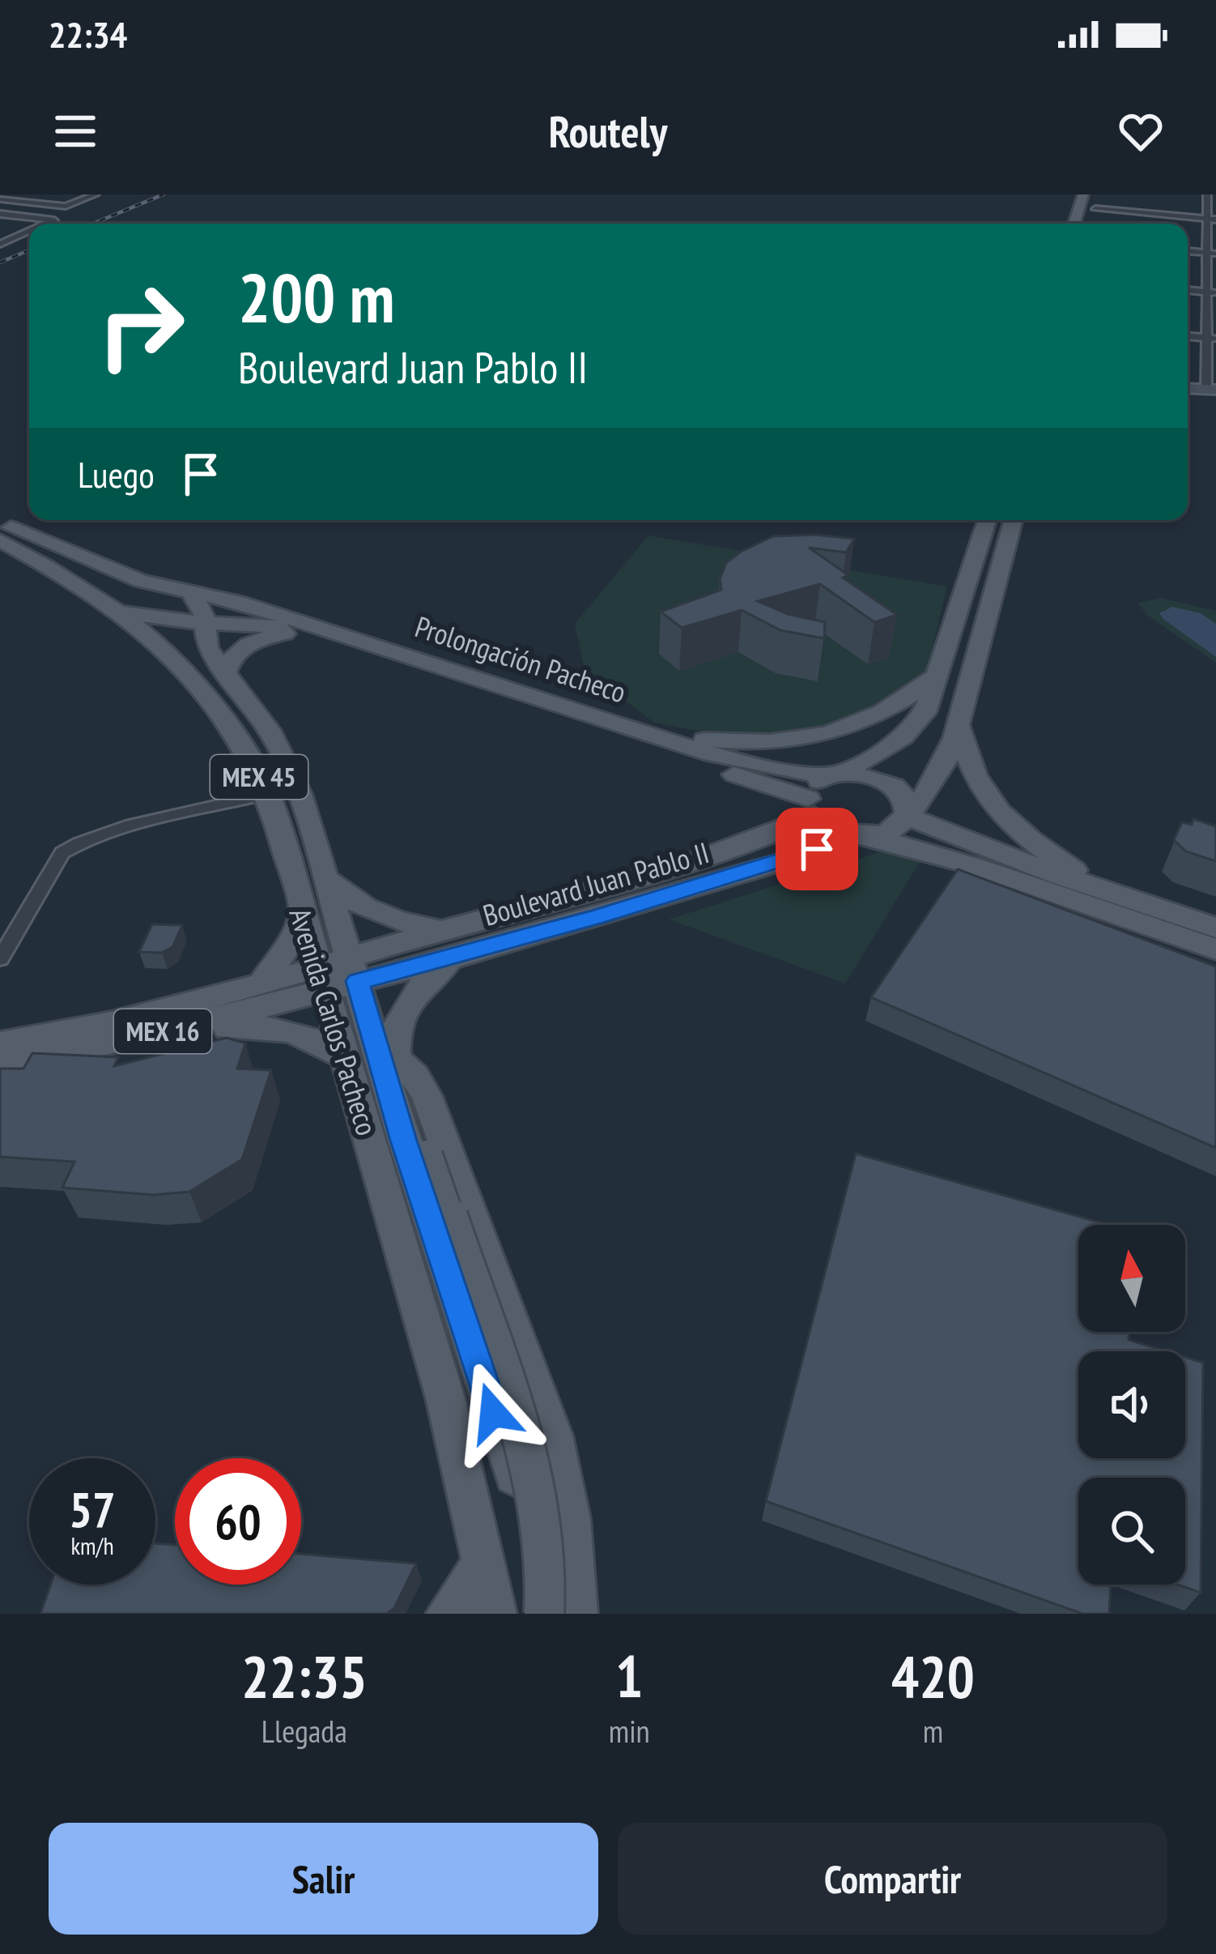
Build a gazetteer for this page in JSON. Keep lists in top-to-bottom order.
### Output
{
  "streets": {
    "main road": [
      "Prolongación Pacheco",
      "MEX 45",
      "Boulevard Juan Pablo II",
      "Avenida Carlos Pacheco",
      "MEX 16"
    ]
  },
  "crossings": [
    ["Prolongación Pacheco", "Boulevard Juan Pablo II"],
    ["Prolongación Pacheco", "Avenida Carlos Pacheco"],
    ["Boulevard Juan Pablo II", "Avenida Carlos Pacheco"],
    ["Boulevard Juan Pablo II", "MEX 16"],
    ["Avenida Carlos Pacheco", "MEX 16"]
  ],
  "north": "top",
  "page": {
    "status": "22:34",
    "header": "Routely",
    "turn": ["200 m", "Boulevard Juan Pablo II"],
    "then": "Luego",
    "speed": "57 km/h",
    "limit": "60",
    "eta": [
      "22:35",
      "Llegada",
      "1",
      "min",
      "420",
      "m"
    ],
    "buttons": ["Salir", "Compartir"]
  }
}
